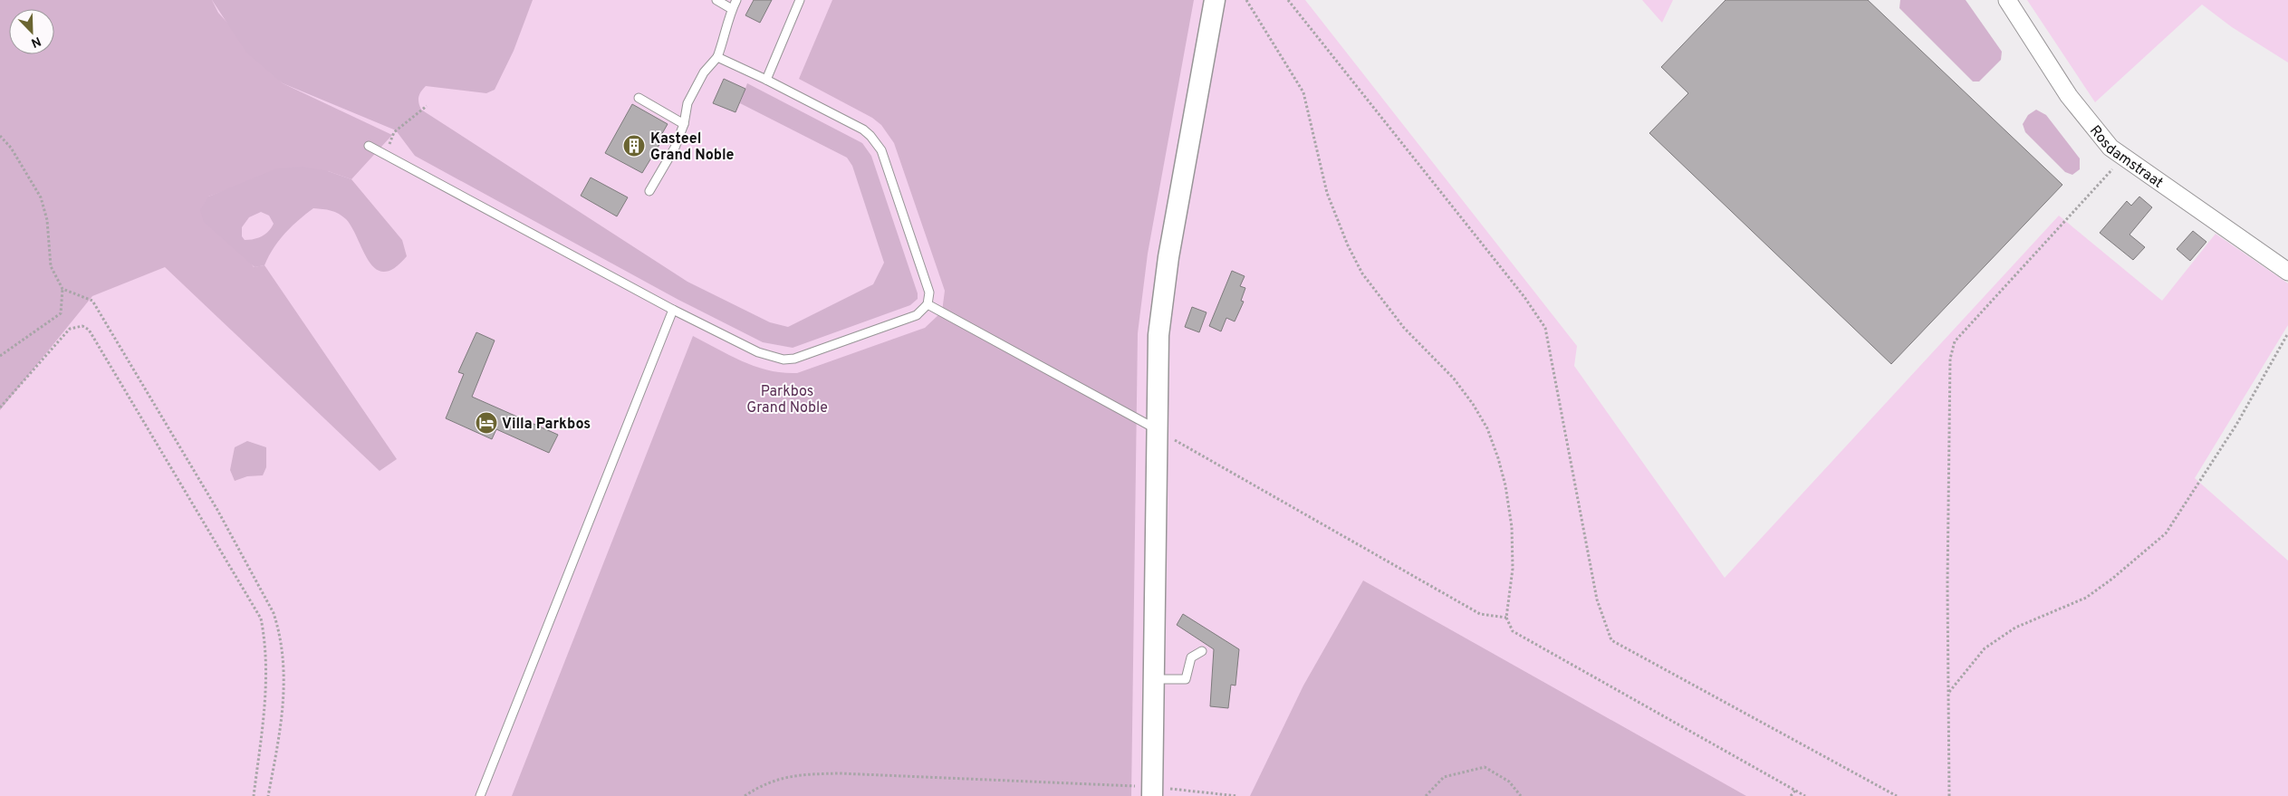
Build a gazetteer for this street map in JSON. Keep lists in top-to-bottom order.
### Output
{
  "streets": {
    "street": ["Rosdamstraat"]
  },
  "parks": ["Parkbos Grand Noble"],
  "places": {
    "building": ["Kasteel Grand Noble"],
    "hotel": ["Villa Parkbos"]
  },
  "north": "bottom right"
}
